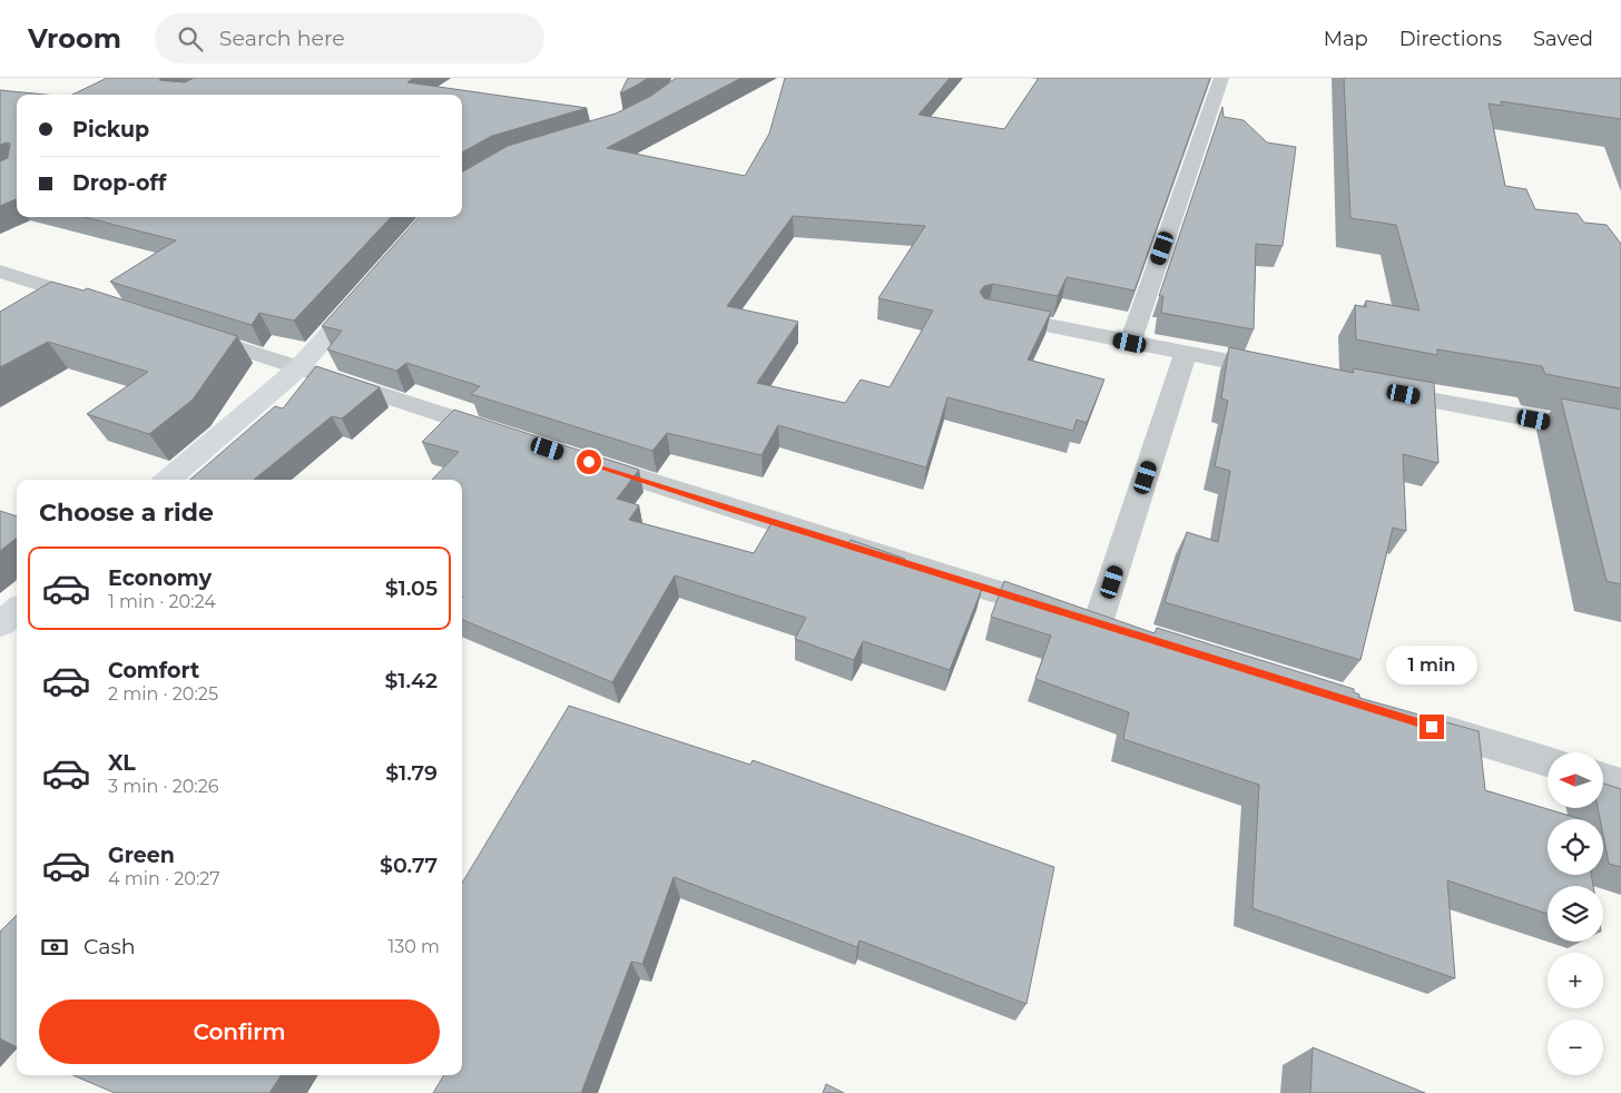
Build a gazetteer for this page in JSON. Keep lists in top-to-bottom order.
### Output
{
  "north": "left",
  "page": {
    "header": "Vroom",
    "search": "Search here",
    "nav": ["Map", "Directions", "Saved"],
    "banner": ["Pickup", "Drop-off"],
    "heading": "Choose a ride",
    "list": [
      {
        "name": "Economy",
        "note": "1 min · 20:24",
        "value": "$1.05"
      },
      {
        "name": "Comfort",
        "note": "2 min · 20:25",
        "value": "$1.42"
      },
      {
        "name": "XL",
        "note": "3 min · 20:26",
        "value": "$1.79"
      },
      {
        "name": "Green",
        "note": "4 min · 20:27",
        "value": "$0.77"
      }
    ],
    "bubble": "1 min",
    "map_buttons": ["+", "−"],
    "pay": ["Cash", "130 m"],
    "buttons": "Confirm"
  }
}
